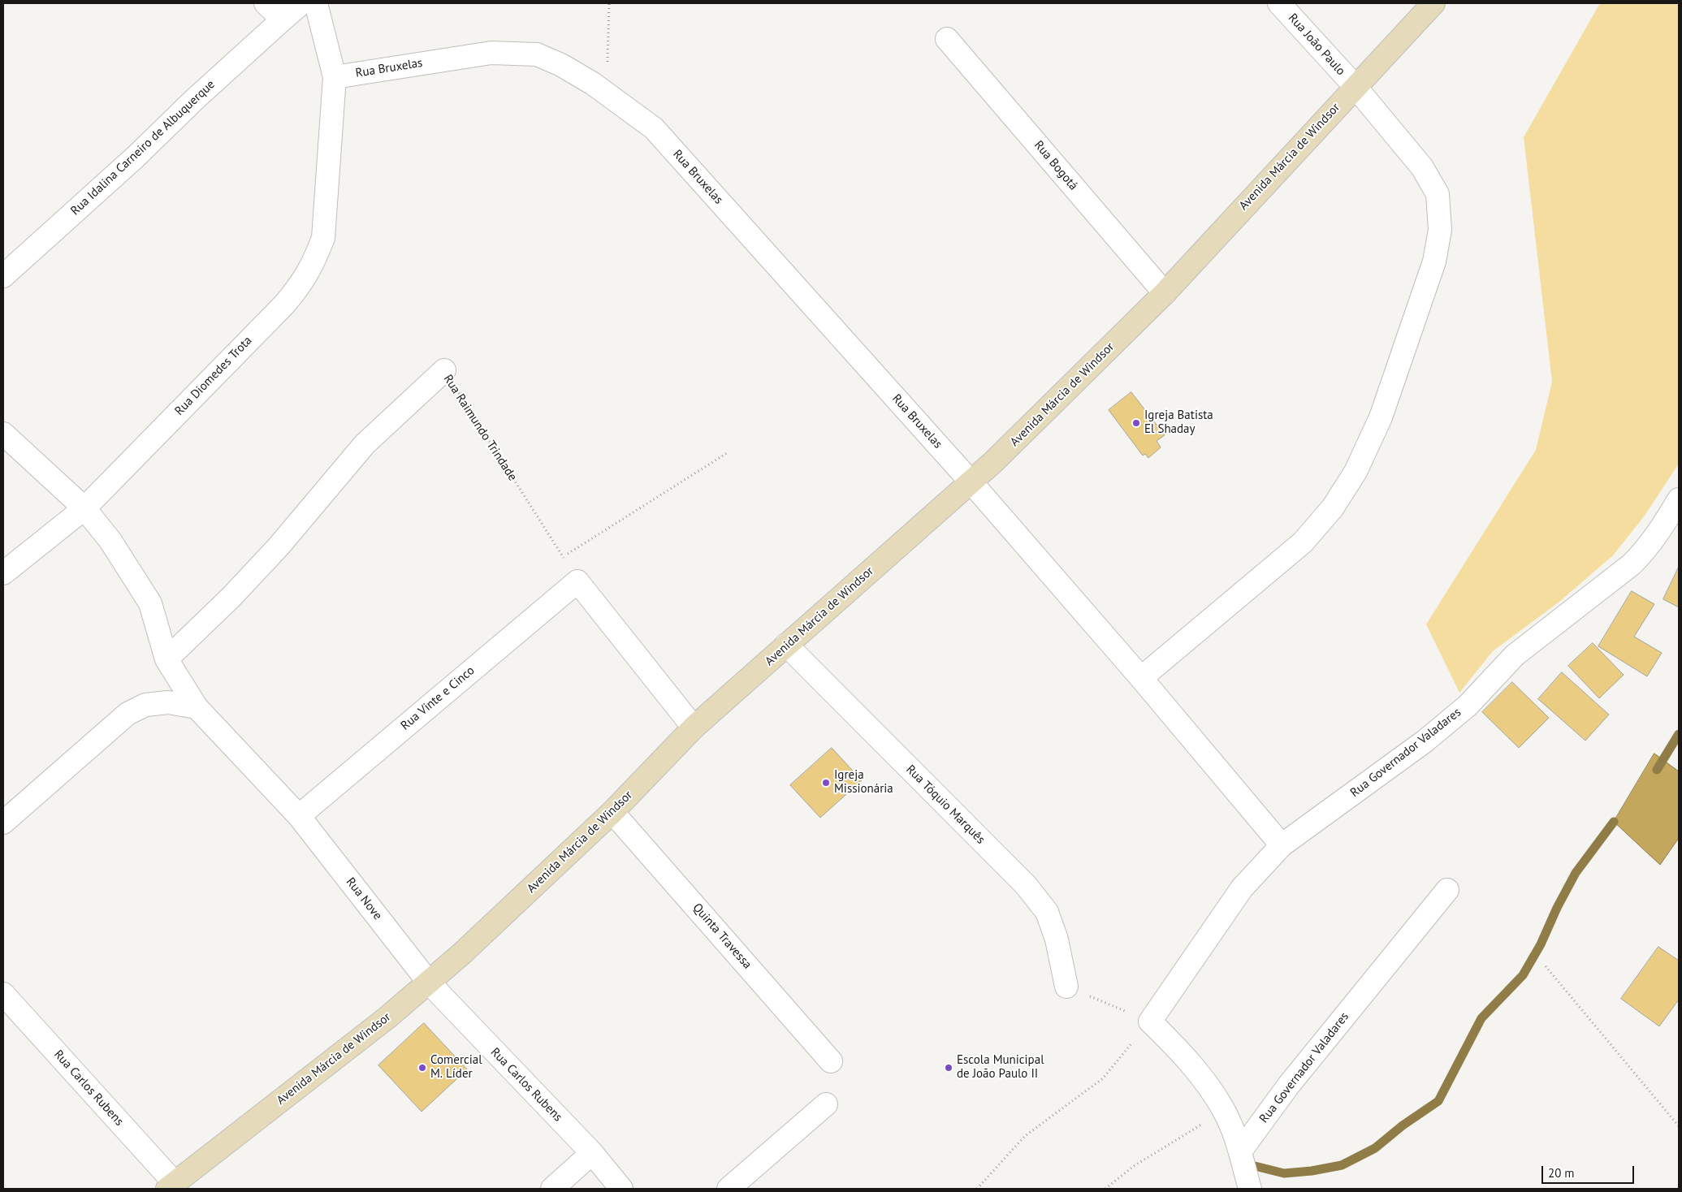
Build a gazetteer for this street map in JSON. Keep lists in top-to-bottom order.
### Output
{
  "streets": {
    "street": [
      "Rua João Paulo",
      "Rua Bruxelas",
      "Rua Idalina Carneiro de Albuquerque",
      "Avenida Márcia de Windsor",
      "Rua Bogotá",
      "Rua Diomedes Trota",
      "Rua Raimundo Trindade",
      "Rua Vinte e Cinco",
      "Rua Governador Valadares",
      "Rua Tóquio Marquês",
      "Rua Nove",
      "Quinta Travessa",
      "Rua Carlos Rubens"
    ]
  },
  "crossings": [
    ["Rua João Paulo", "Rua Bruxelas"],
    ["Rua João Paulo", "Avenida Márcia de Windsor"],
    ["Rua Bruxelas", "Avenida Márcia de Windsor"],
    ["Rua Bruxelas", "Rua Diomedes Trota"],
    ["Rua Bruxelas", "Rua Governador Valadares"],
    ["Avenida Márcia de Windsor", "Rua Bogotá"],
    ["Avenida Márcia de Windsor", "Rua Tóquio Marquês"],
    ["Avenida Márcia de Windsor", "Rua Nove"],
    ["Avenida Márcia de Windsor", "Quinta Travessa"],
    ["Avenida Márcia de Windsor", "Rua Carlos Rubens"],
    ["Rua Raimundo Trindade", "Rua Vinte e Cinco"],
    ["Rua Vinte e Cinco", "Rua Nove"],
    ["Rua Nove", "Rua Carlos Rubens"]
  ],
  "places": [
    "Igreja Batista El Shaday",
    "Igreja Missionária",
    "Comercial M. Líder",
    "Escola Municipal de João Paulo II"
  ],
  "scale_bar": "20 m"
}
